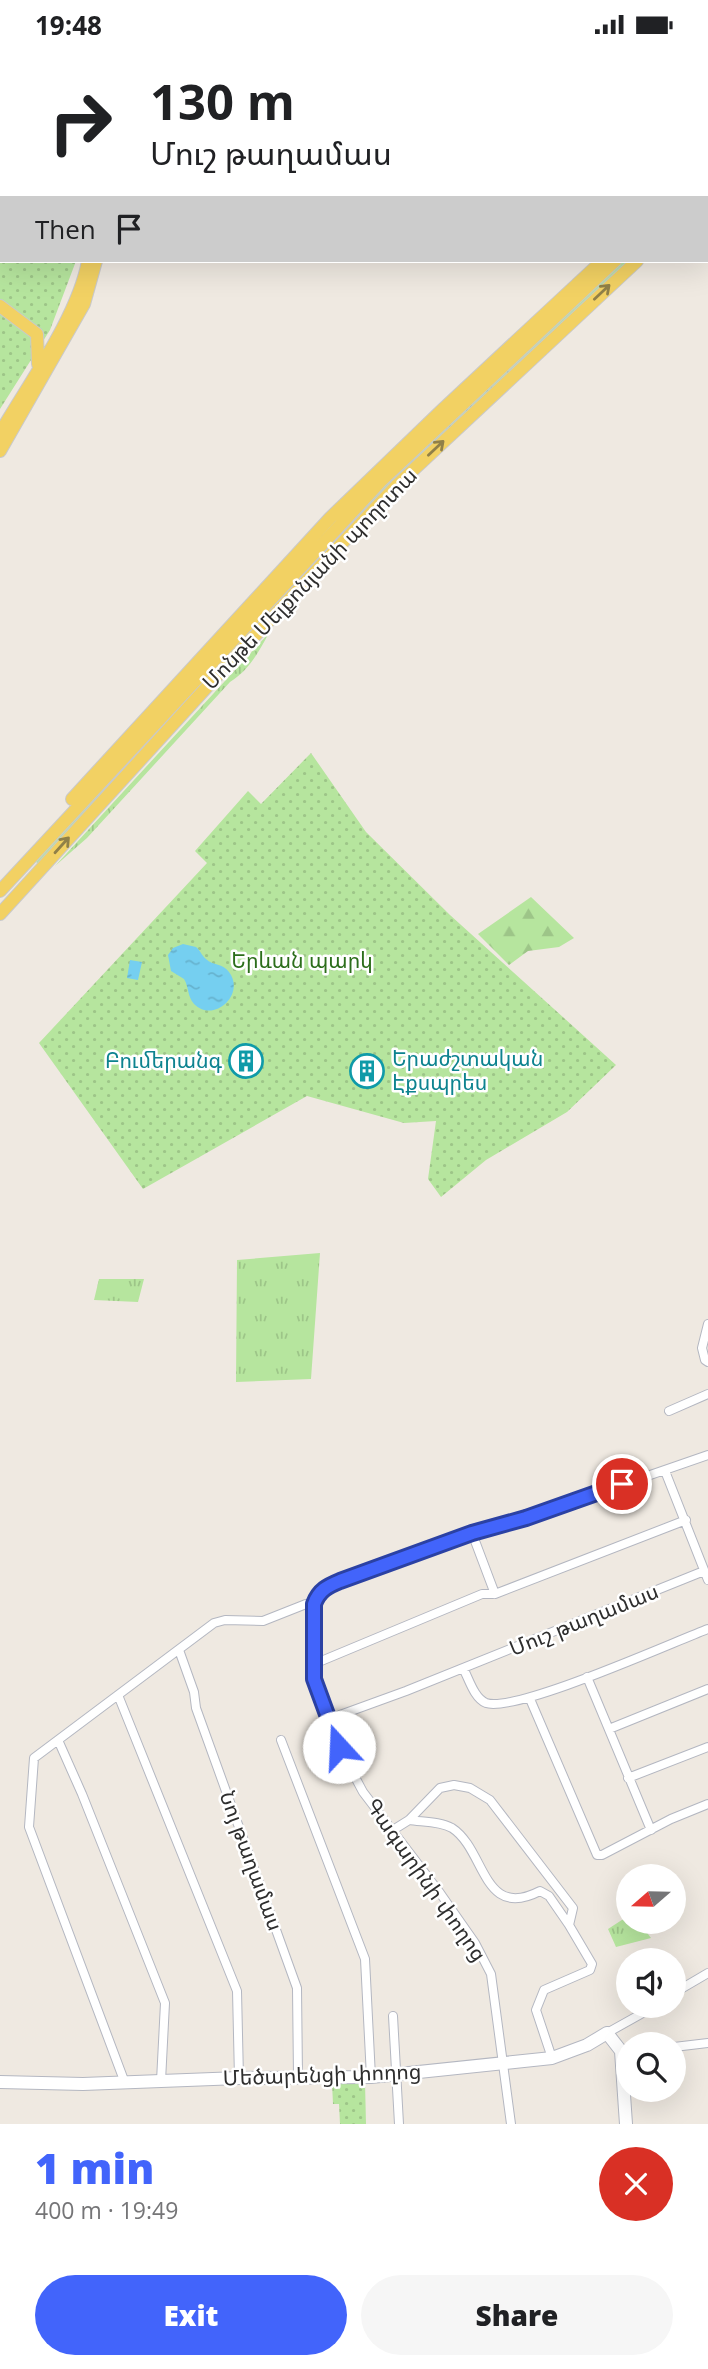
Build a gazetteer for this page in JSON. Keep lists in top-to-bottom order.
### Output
{
  "streets": {
    "main road": ["Մոնթե Մելքոնյանի պողոտա"],
    "street": [
      "Մուշ թաղամաս",
      "Նոյ թաղամաս",
      "Գագարինի փողոց",
      "Մեծարենցի փողոց"
    ]
  },
  "crossings": [
    ["Մուշ թաղամաս", "Գագարինի փողոց"],
    ["Նոյ թաղամաս", "Մեծարենցի փողոց"],
    ["Գագարինի փողոց", "Մեծարենցի փողոց"]
  ],
  "parks": ["Երևան պարկ"],
  "places": {
    "building": ["Բումերանգ", "Երաժշտական Էքսպրես"]
  },
  "north": "left",
  "page": {
    "status": "19:48",
    "turn": ["130 m", "Մուշ թաղամաս"],
    "then": "Then",
    "heading": ["1 min", "400 m · 19:49"],
    "buttons": ["Exit", "Share"]
  }
}
